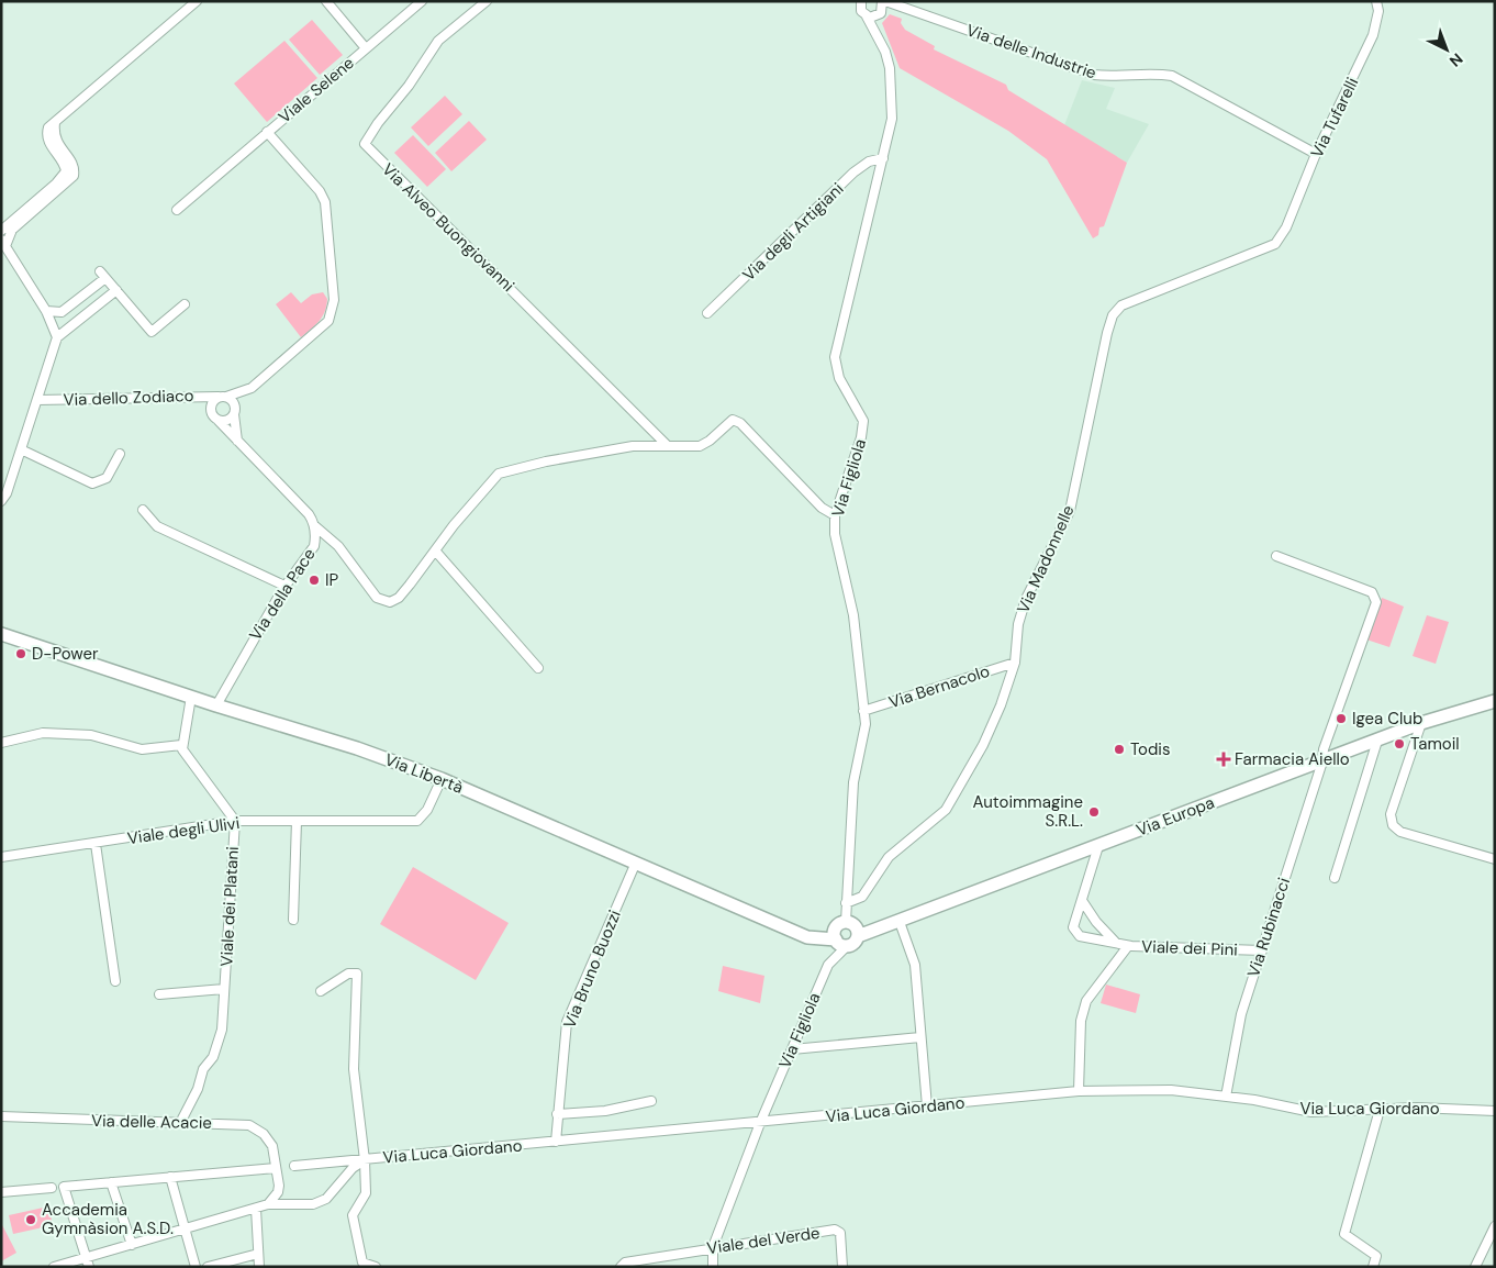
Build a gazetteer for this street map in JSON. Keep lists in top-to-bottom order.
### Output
{
  "streets": {
    "street": [
      "Via delle Industrie",
      "Viale Selene",
      "Via Tufarelli",
      "Via Alveo Buongiovanni",
      "Via degli Artigiani",
      "Via dello Zodiaco",
      "Via Figliola",
      "Via Madonnelle",
      "Via della Pace",
      "Via Bernacolo",
      "Via Libertà",
      "Via Europa",
      "Viale degli Ulivi",
      "Viale dei Platani",
      "Via Rubinacci",
      "Viale dei Pini",
      "Via Bruno Buozzi",
      "Via Luca Giordano",
      "Via delle Acacie",
      "Viale del Verde"
    ]
  },
  "crossings": [
    ["Via delle Industrie", "Via Tufarelli"],
    ["Viale Selene", "Via dello Zodiaco"],
    ["Via Tufarelli", "Via Madonnelle"],
    ["Via degli Artigiani", "Via Figliola"],
    ["Via dello Zodiaco", "Via della Pace"],
    ["Via Figliola", "Via Madonnelle"],
    ["Via Figliola", "Via Bernacolo"],
    ["Via Figliola", "Via Libertà"],
    ["Via Figliola", "Via Europa"],
    ["Via Figliola", "Via Luca Giordano"],
    ["Via Figliola", "Viale del Verde"],
    ["Via Madonnelle", "Via Bernacolo"],
    ["Via della Pace", "Via Libertà"],
    ["Via Libertà", "Via Europa"],
    ["Via Libertà", "Viale degli Ulivi"],
    ["Via Libertà", "Via Bruno Buozzi"],
    ["Via Europa", "Via Rubinacci"],
    ["Via Europa", "Viale dei Pini"],
    ["Viale degli Ulivi", "Viale dei Platani"],
    ["Viale dei Platani", "Via delle Acacie"],
    ["Via Rubinacci", "Viale dei Pini"],
    ["Via Rubinacci", "Via Luca Giordano"],
    ["Via Bruno Buozzi", "Via Luca Giordano"]
  ],
  "places": {
    "other": [
      "IP",
      "D-Power",
      "Igea Club",
      "Tamoil",
      "Todis",
      "Autoimmagine S.R.L.",
      "Accademia Gymnàsion A.S.D."
    ],
    "health": ["Farmacia Aiello"]
  },
  "north": "bottom right"
}
